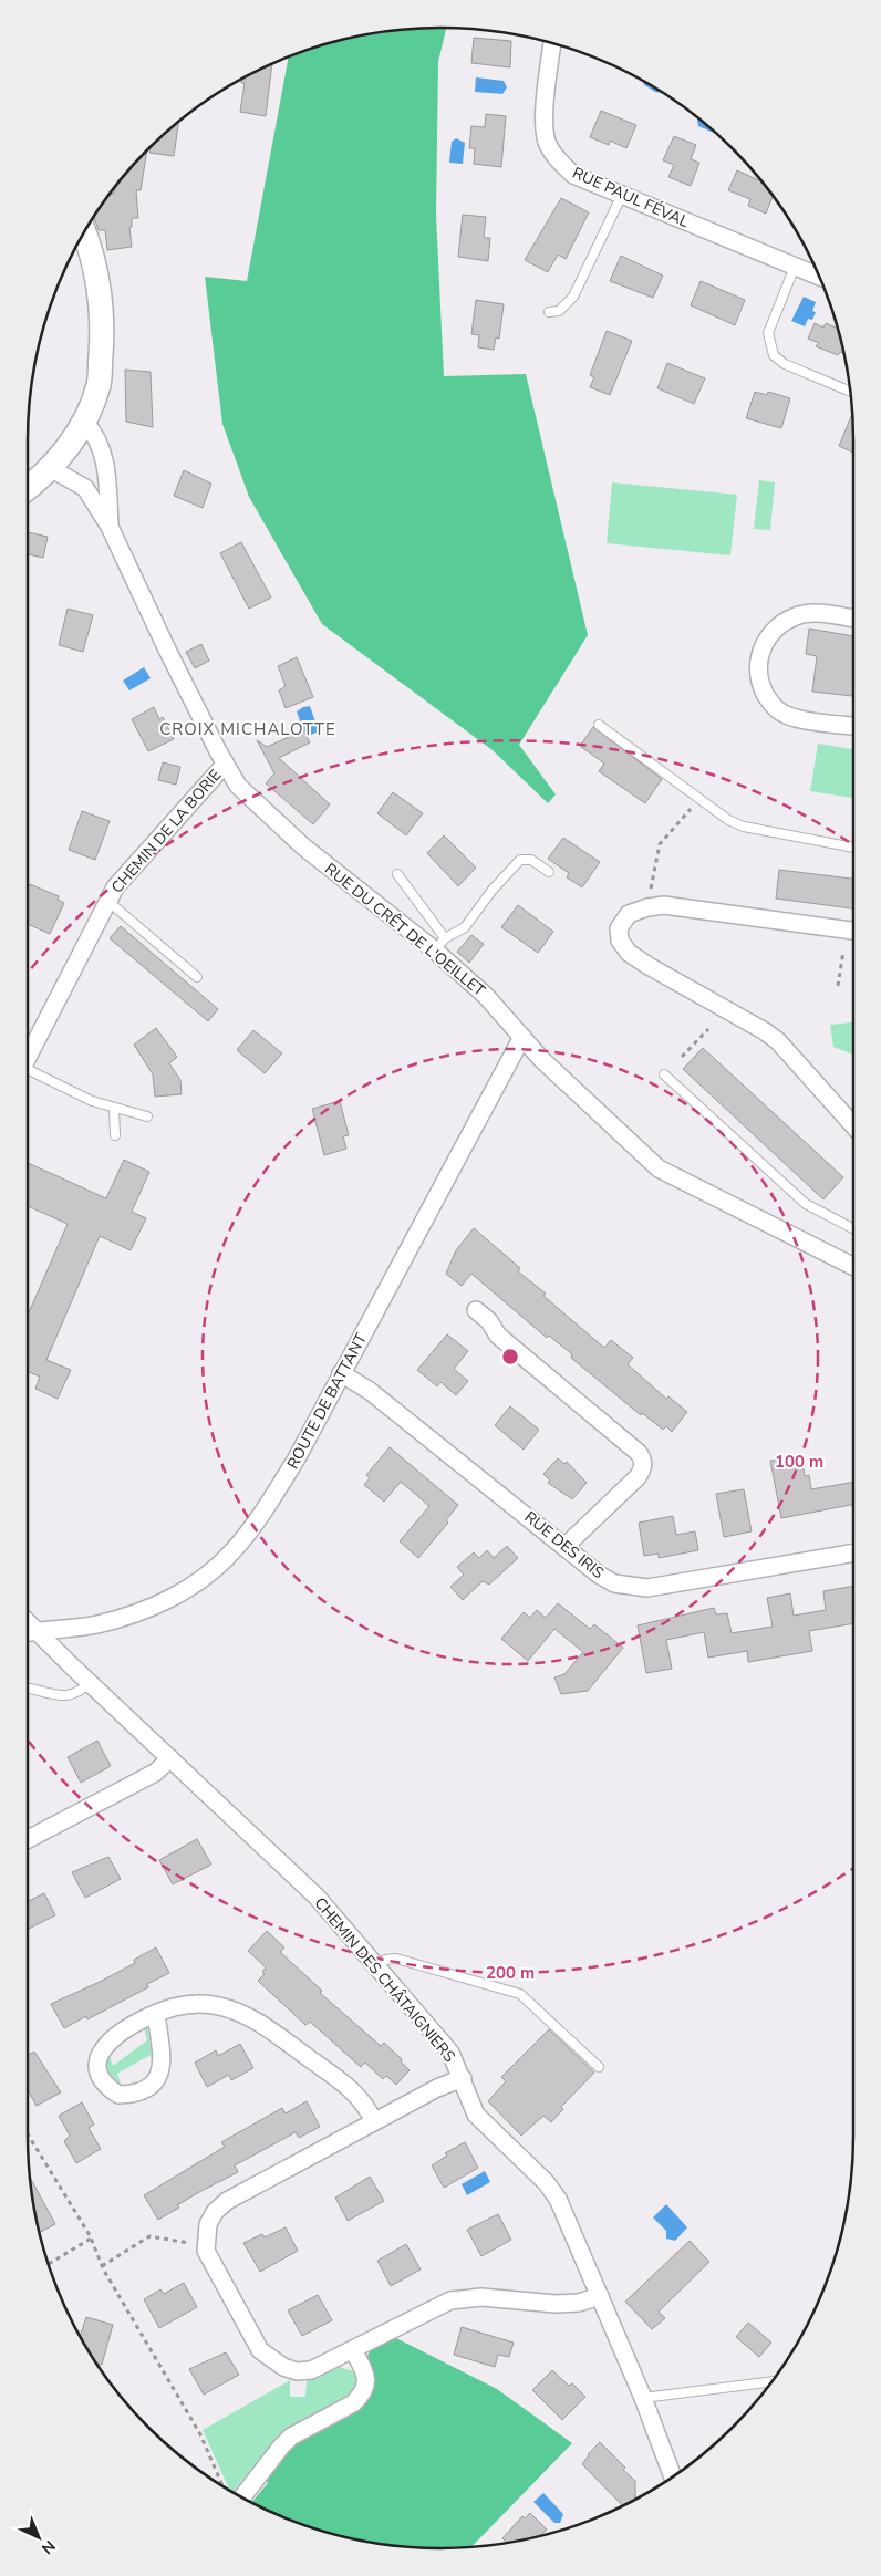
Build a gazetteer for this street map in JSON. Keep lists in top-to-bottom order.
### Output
{
  "streets": {
    "street": [
      "RUE PAUL FÉVAL",
      "CHEMIN DE LA BORIE",
      "RUE DU CRÊT DE L'OEILLET",
      "ROUTE DE BATTANT",
      "RUE DES IRIS",
      "CHEMIN DES CHÂTAIGNIERS"
    ]
  },
  "crossings": [
    ["CHEMIN DE LA BORIE", "RUE DU CRÊT DE L'OEILLET"],
    ["RUE DU CRÊT DE L'OEILLET", "ROUTE DE BATTANT"],
    ["ROUTE DE BATTANT", "RUE DES IRIS"],
    ["ROUTE DE BATTANT", "CHEMIN DES CHÂTAIGNIERS"]
  ],
  "districts": ["CROIX MICHALOTTE"],
  "north": "bottom right",
  "rings": ["100 m", "200 m"]
}
